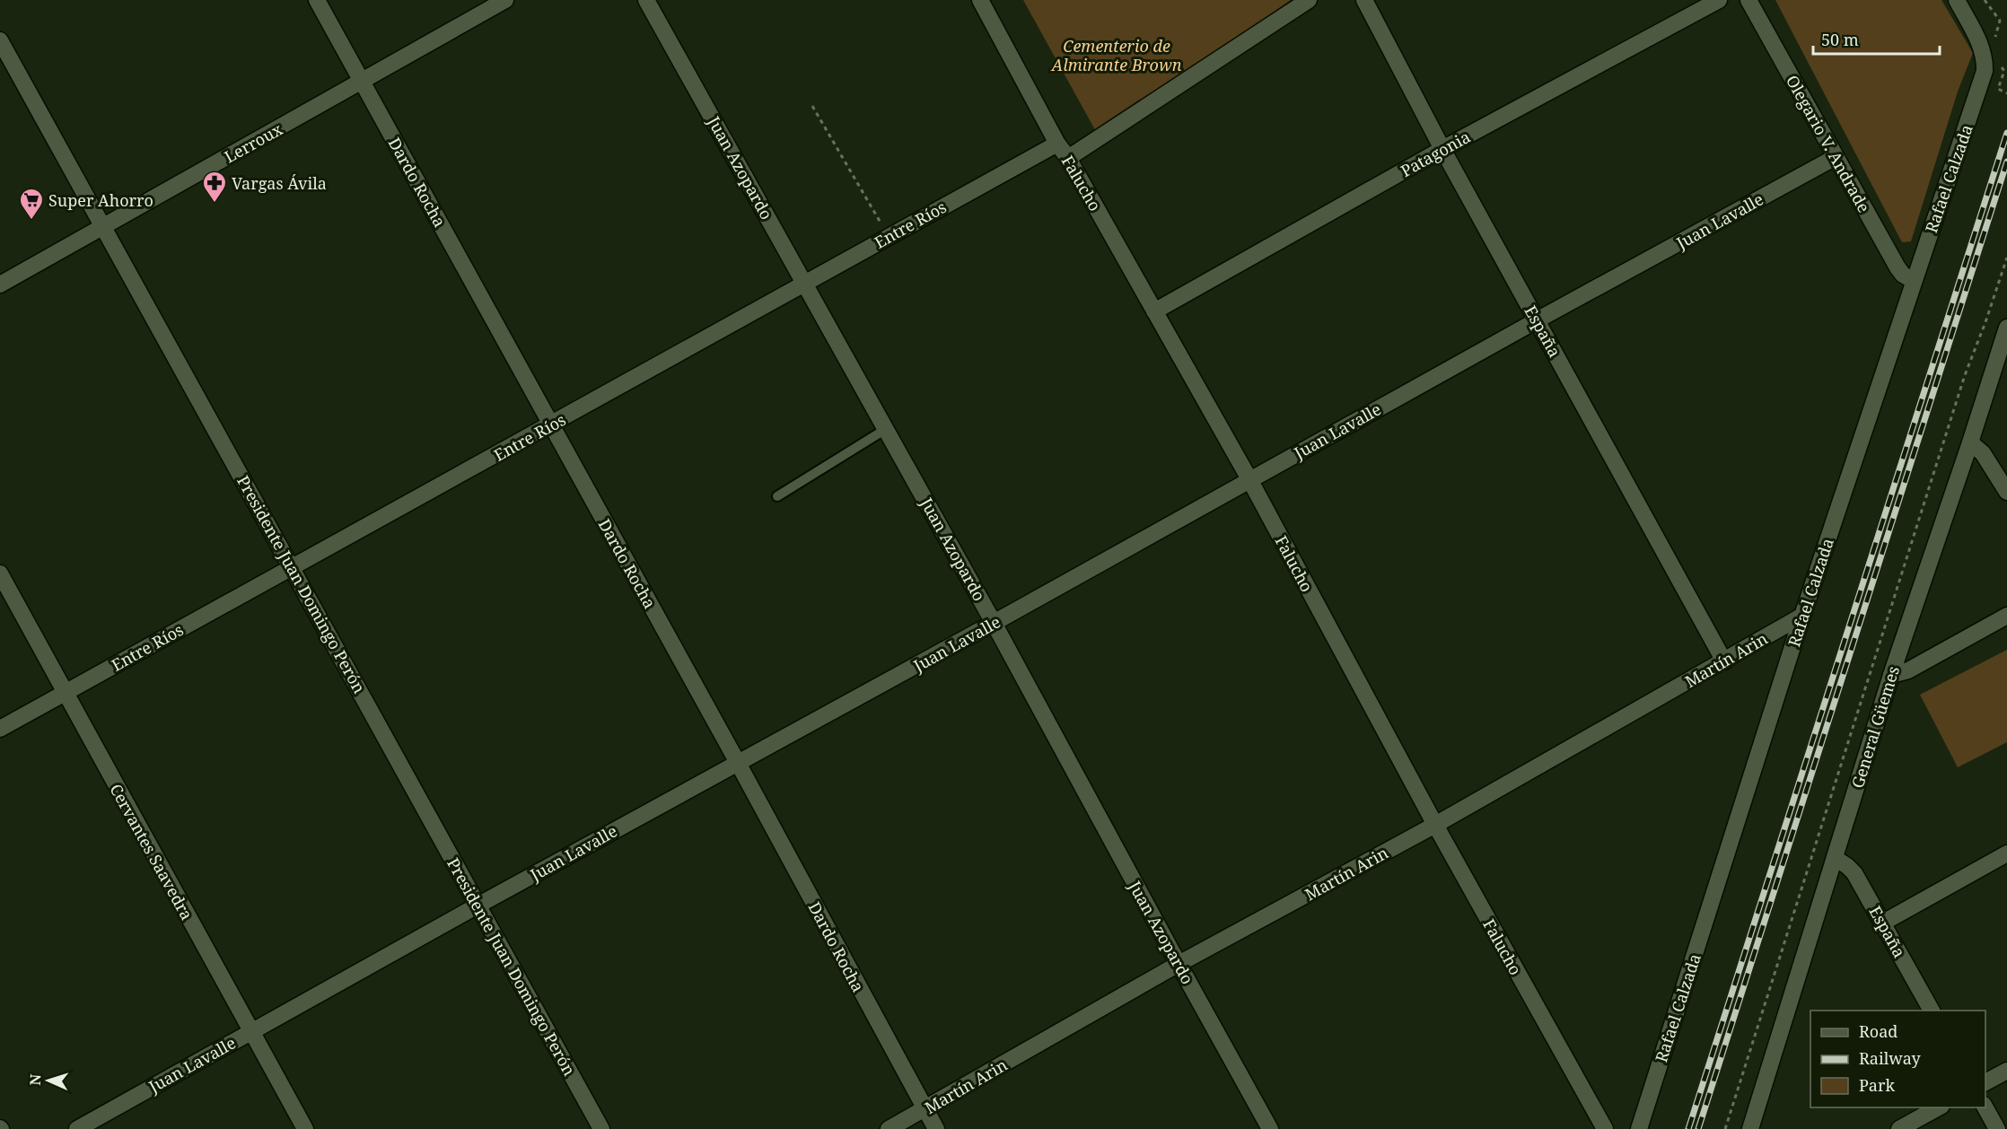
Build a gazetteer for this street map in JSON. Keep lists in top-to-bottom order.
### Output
{
  "streets": {
    "street": [
      "Lerroux",
      "Olegario V. Andrade",
      "Patagonia",
      "Juan Azopardo",
      "Rafael Calzada",
      "Dardo Rocha",
      "Falucho",
      "Juan Lavalle",
      "Entre Ríos",
      "España",
      "Presidente Juan Domingo Perón",
      "Martín Arin",
      "General Güemes",
      "Cervantes Saavedra"
    ]
  },
  "crossings": [
    ["Lerroux", "Dardo Rocha"],
    ["Lerroux", "Presidente Juan Domingo Perón"],
    ["Olegario V. Andrade", "Rafael Calzada"],
    ["Olegario V. Andrade", "Juan Lavalle"],
    ["Patagonia", "Falucho"],
    ["Patagonia", "España"],
    ["Juan Azopardo", "Juan Lavalle"],
    ["Juan Azopardo", "Entre Ríos"],
    ["Juan Azopardo", "Martín Arin"],
    ["Rafael Calzada", "Martín Arin"],
    ["Dardo Rocha", "Juan Lavalle"],
    ["Dardo Rocha", "Entre Ríos"],
    ["Dardo Rocha", "Martín Arin"],
    ["Falucho", "Juan Lavalle"],
    ["Falucho", "Entre Ríos"],
    ["Falucho", "Martín Arin"],
    ["Juan Lavalle", "España"],
    ["Juan Lavalle", "Presidente Juan Domingo Perón"],
    ["Juan Lavalle", "Cervantes Saavedra"],
    ["Entre Ríos", "Presidente Juan Domingo Perón"],
    ["Entre Ríos", "Cervantes Saavedra"],
    ["España", "Martín Arin"],
    ["España", "General Güemes"]
  ],
  "parks": ["Cementerio de Almirante Brown"],
  "places": {
    "pharmacy": ["Vargas Ávila"],
    "supermarket": ["Super Ahorro"]
  },
  "legend": ["Road", "Railway", "Park"],
  "scale_bar": "50 m",
  "north": "left"
}
